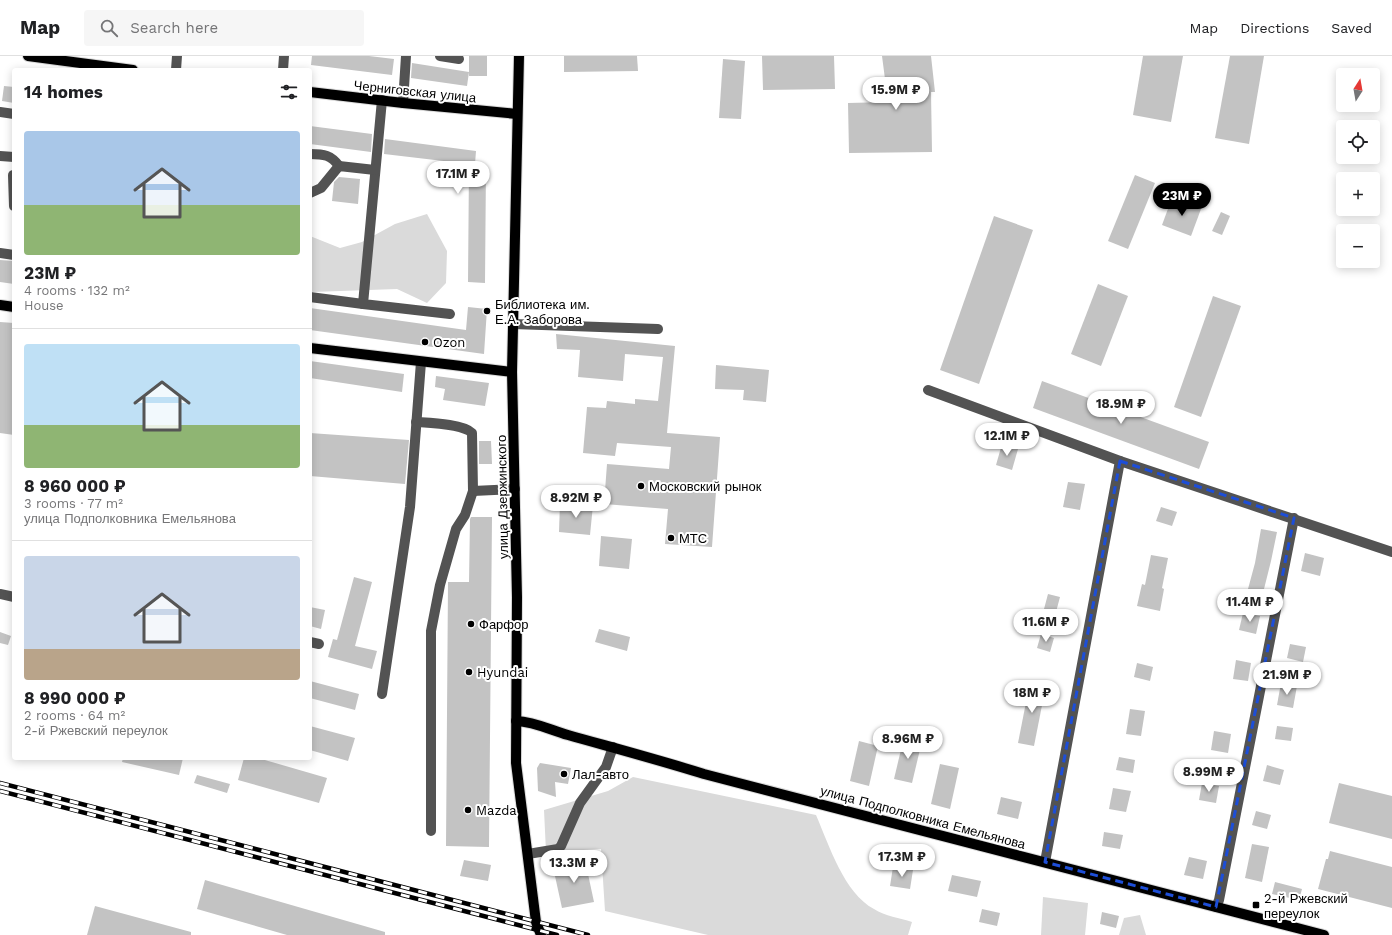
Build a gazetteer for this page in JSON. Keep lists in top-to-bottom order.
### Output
{
  "streets": {
    "main road": ["Черниговская улица", "улица Дзержинского", "улица Подполковника Емельянова"]
  },
  "crossings": [
    ["Черниговская улица", "улица Дзержинского"],
    ["улица Дзержинского", "улица Подполковника Емельянова"]
  ],
  "places": {
    "other": [
      "Библиотека им. Е.А. Заборова",
      "Ozon",
      "Московский рынок",
      "МТС",
      "Фарфор",
      "Hyundai",
      "Лал-авто",
      "Mazda"
    ],
    "transit": ["2-й Ржевский переулок"]
  },
  "north": "top",
  "page": {
    "header": "Map",
    "search": "Search here",
    "nav": ["Map", "Directions", "Saved"],
    "map_buttons": ["+", "−"],
    "heading": "14 homes",
    "price": [
      "15.9M ₽",
      "17.1M ₽",
      "23M ₽",
      "18.9M ₽",
      "12.1M ₽",
      "8.92M ₽",
      "11.4M ₽",
      "11.6M ₽",
      "21.9M ₽",
      "18M ₽",
      "8.96M ₽",
      "8.99M ₽",
      "17.3M ₽",
      "13.3M ₽"
    ],
    "list": [
      {
        "name": "23M ₽",
        "note": "4 rooms · 132 m² · House"
      },
      {
        "name": "8 960 000 ₽",
        "note": "3 rooms · 77 m² · улица Подполковника Емельянова"
      },
      {
        "name": "8 990 000 ₽",
        "note": "2 rooms · 64 m² · 2-й Ржевский переулок"
      }
    ]
  }
}
